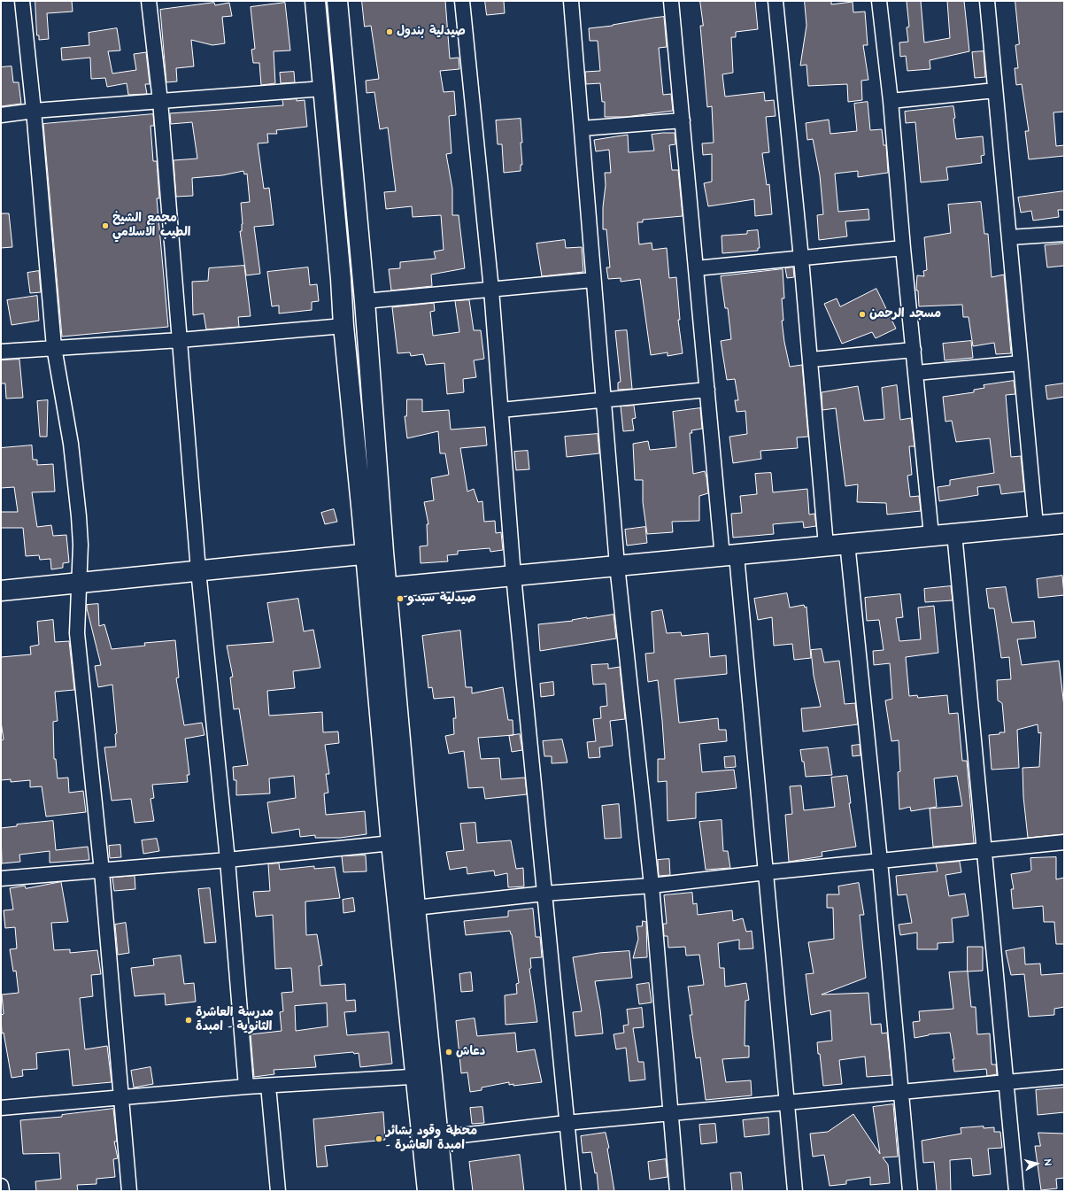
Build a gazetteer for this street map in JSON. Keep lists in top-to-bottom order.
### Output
{
  "places": [
    "صيدلية بندول",
    "مجمع الشيخ الطيب الاسلامي",
    "مسجد الرحمن",
    "صيدلية سبدو",
    "مدرسة العاشرة الثانوية - امبدة",
    "دعاش",
    "محطة وقود بشائر - امبدة العاشرة"
  ],
  "north": "right"
}
